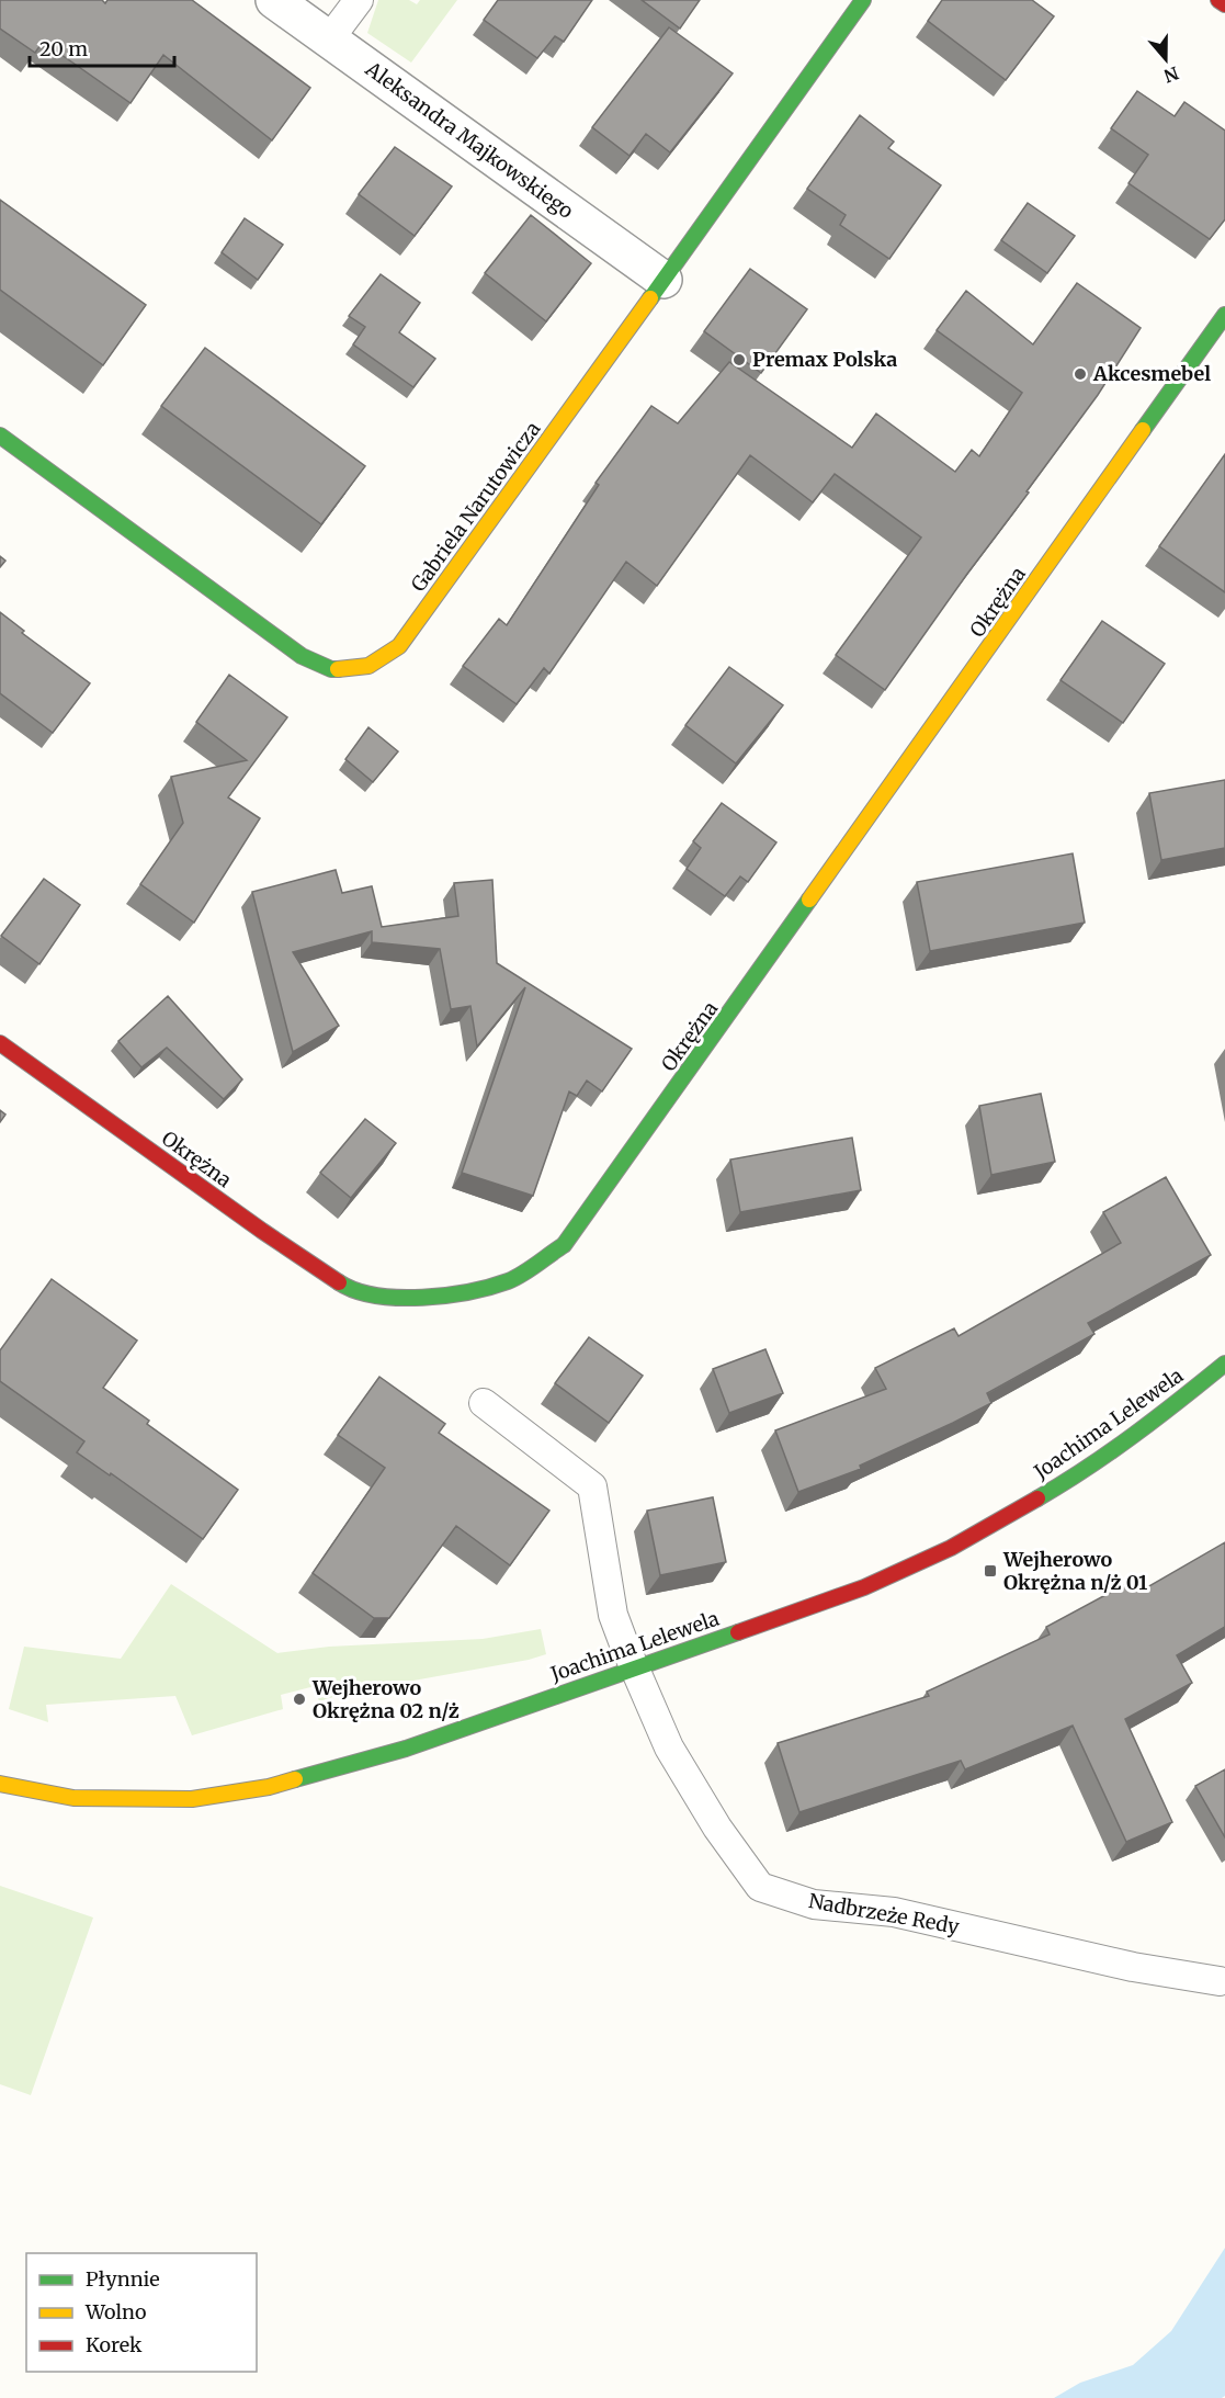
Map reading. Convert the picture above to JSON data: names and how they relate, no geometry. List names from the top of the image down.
{
  "streets": {
    "street": [
      "Aleksandra Majkowskiego",
      "Gabriela Narutowicza",
      "Okrężna",
      "Joachima Lelewela"
    ],
    "lane": ["Nadbrzeże Redy"]
  },
  "crossings": [
    ["Aleksandra Majkowskiego", "Gabriela Narutowicza"],
    ["Joachima Lelewela", "Nadbrzeże Redy"]
  ],
  "places": {
    "other": ["Premax Polska", "Akcesmebel", "Wejherowo Okrężna 02 n/ż"],
    "transit": ["Wejherowo Okrężna n/ż 01"]
  },
  "legend": ["Płynnie", "Wolno", "Korek"],
  "scale_bar": "20 m",
  "north": "bottom"
}
